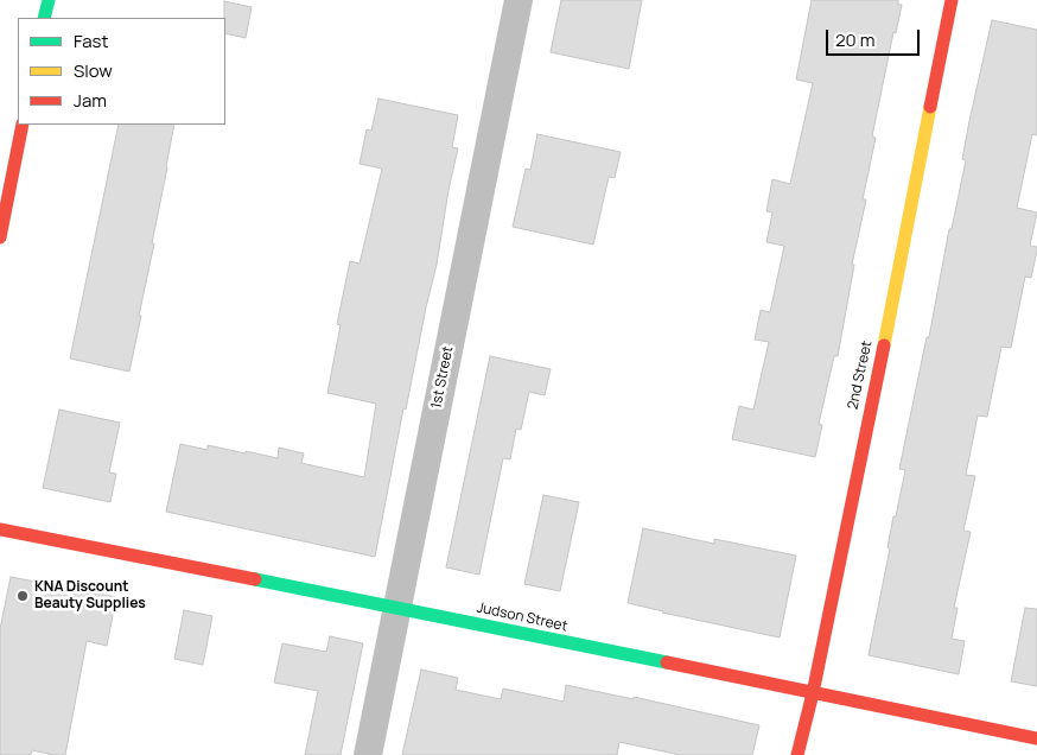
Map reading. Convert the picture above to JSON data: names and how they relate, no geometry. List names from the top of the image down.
{
  "streets": {
    "street": ["2nd Street", "1st Street", "Judson Street"]
  },
  "crossings": [
    ["2nd Street", "Judson Street"],
    ["1st Street", "Judson Street"]
  ],
  "places": ["KNA Discount Beauty Supplies"],
  "legend": ["Fast", "Slow", "Jam"],
  "scale_bar": "20 m"
}
